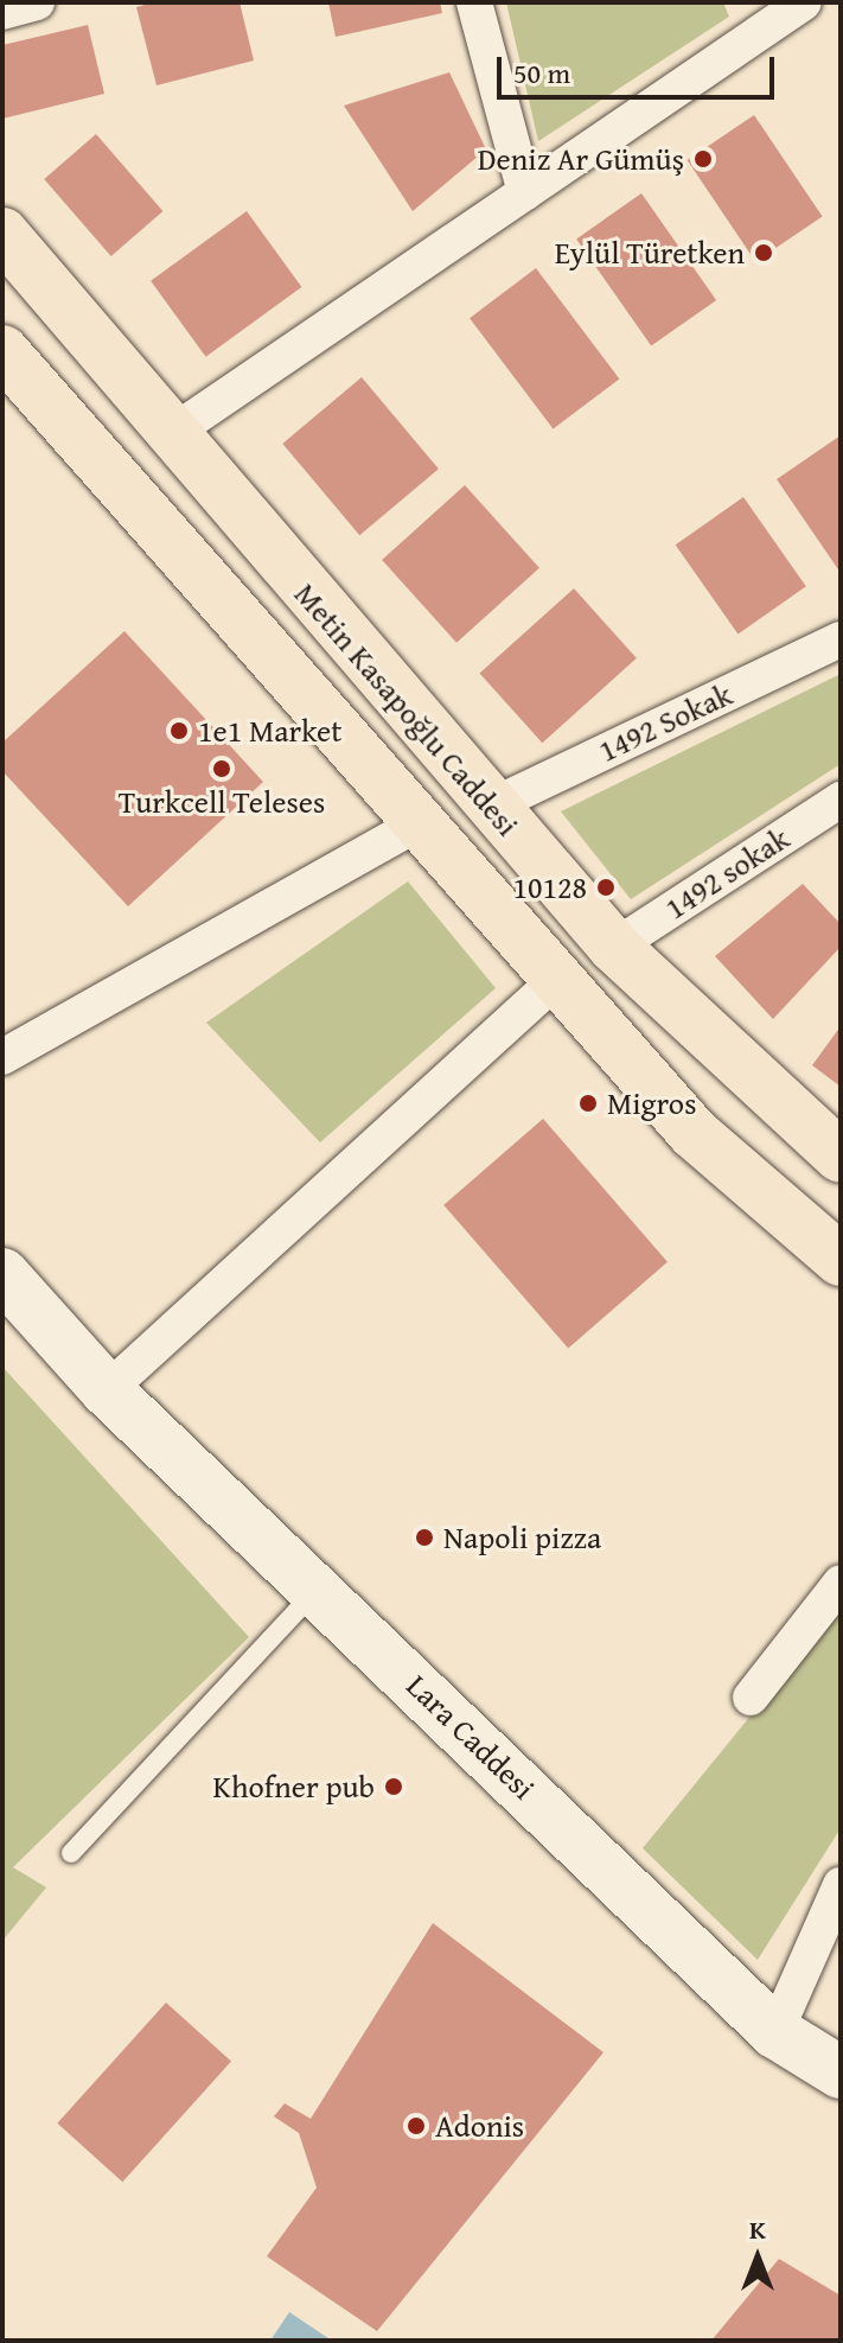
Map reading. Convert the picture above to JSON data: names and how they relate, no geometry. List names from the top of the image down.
{
  "streets": {
    "main road": ["Metin Kasapoğlu Caddesi"],
    "street": ["1492 Sokak", "1492 sokak", "Lara Caddesi"]
  },
  "crossings": [
    ["Metin Kasapoğlu Caddesi", "1492 Sokak"],
    ["Metin Kasapoğlu Caddesi", "1492 sokak"]
  ],
  "places": [
    "Deniz Ar Gümüş",
    "Eylül Türetken",
    "1e1 Market",
    "Turkcell Teleses",
    "10128",
    "Migros",
    "Napoli pizza",
    "Khofner pub",
    "Adonis"
  ],
  "scale_bar": "50 m",
  "north": "top"
}
